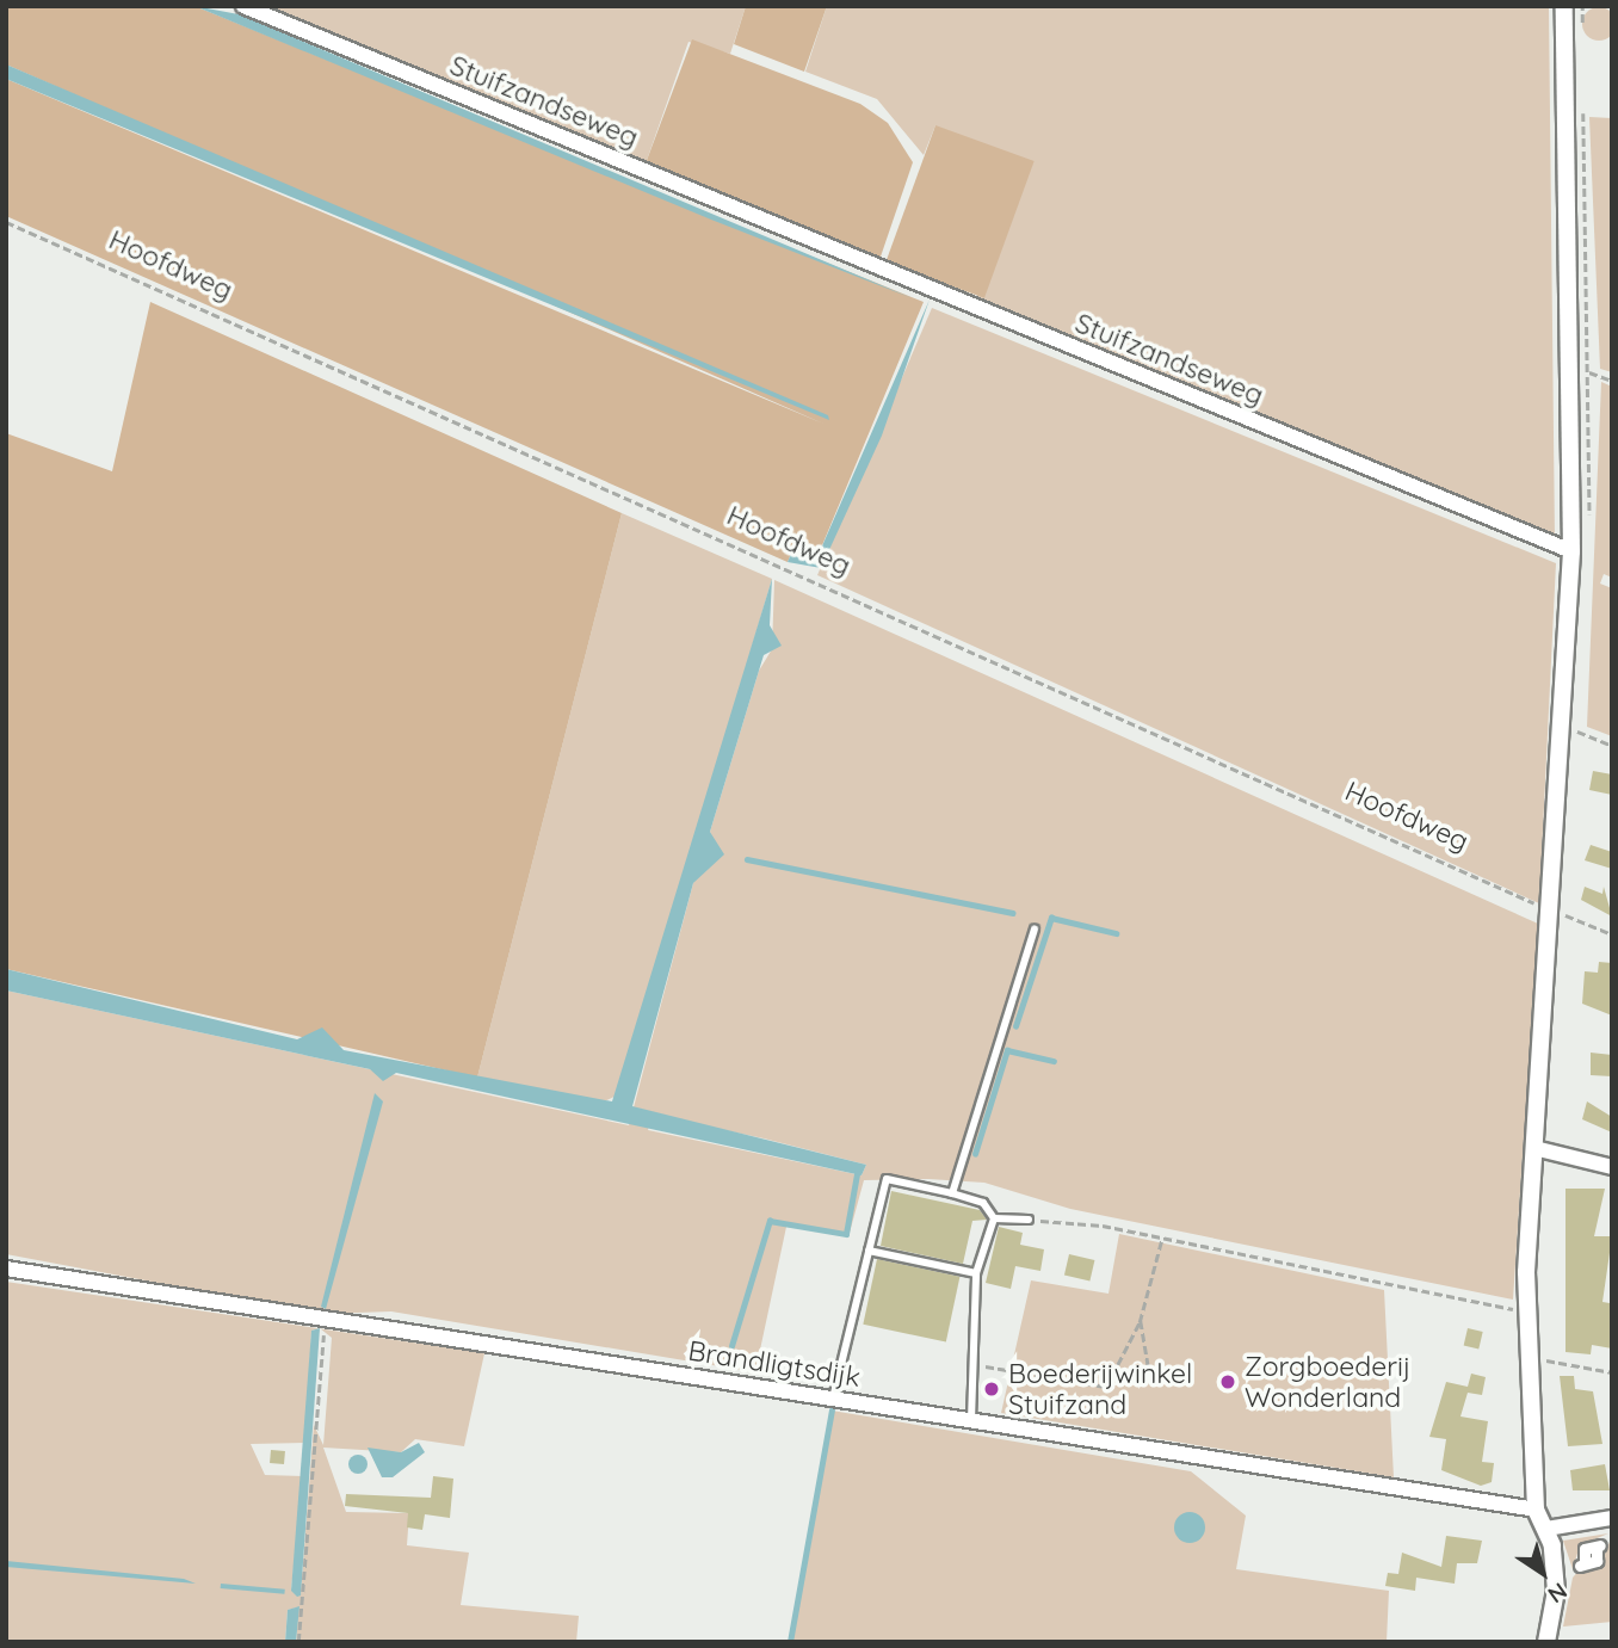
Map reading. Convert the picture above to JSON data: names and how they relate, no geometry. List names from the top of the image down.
{
  "streets": {
    "street": ["Stuifzandseweg", "Brandligtsdijk"],
    "path": ["Hoofdweg"]
  },
  "places": ["Zorgboederij Wonderland", "Boederijwinkel Stuifzand"],
  "north": "bottom right"
}
